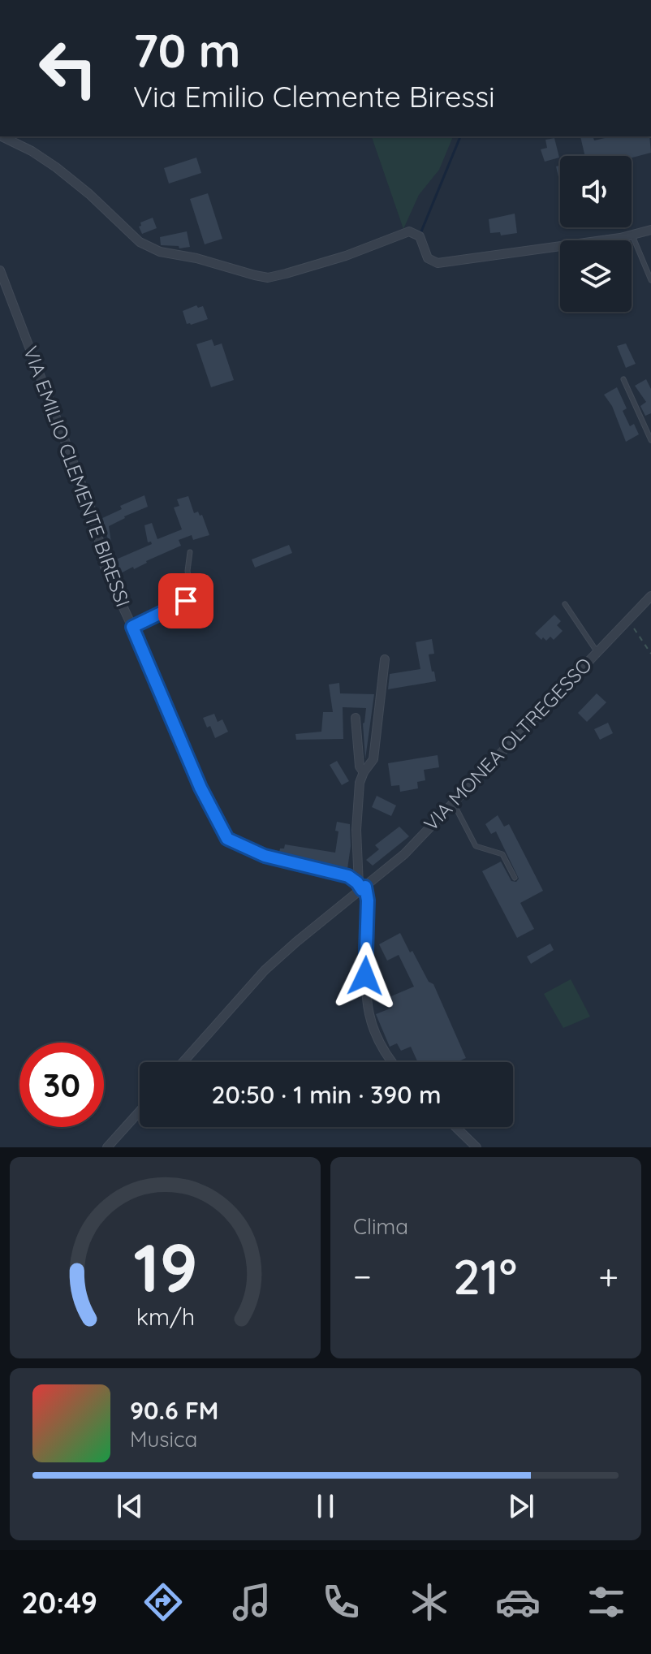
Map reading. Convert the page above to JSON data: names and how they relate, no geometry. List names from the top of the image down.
{
  "streets": {
    "street": ["VIA EMILIO CLEMENTE BIRESSI", "VIA MONEA OLTREGESSO"]
  },
  "crossings": [
    ["VIA EMILIO CLEMENTE BIRESSI", "VIA MONEA OLTREGESSO"]
  ],
  "page": {
    "turn": ["70 m", "Via Emilio Clemente Biressi"],
    "limit": "30",
    "trip": "20:50 · 1 min · 390 m",
    "tile": "Clima",
    "heat": ["−", "21°", "+"],
    "song": ["90.6 FM", "Musica"],
    "tabs": "20:49",
    "gauge": ["19", "km/h"]
  }
}
